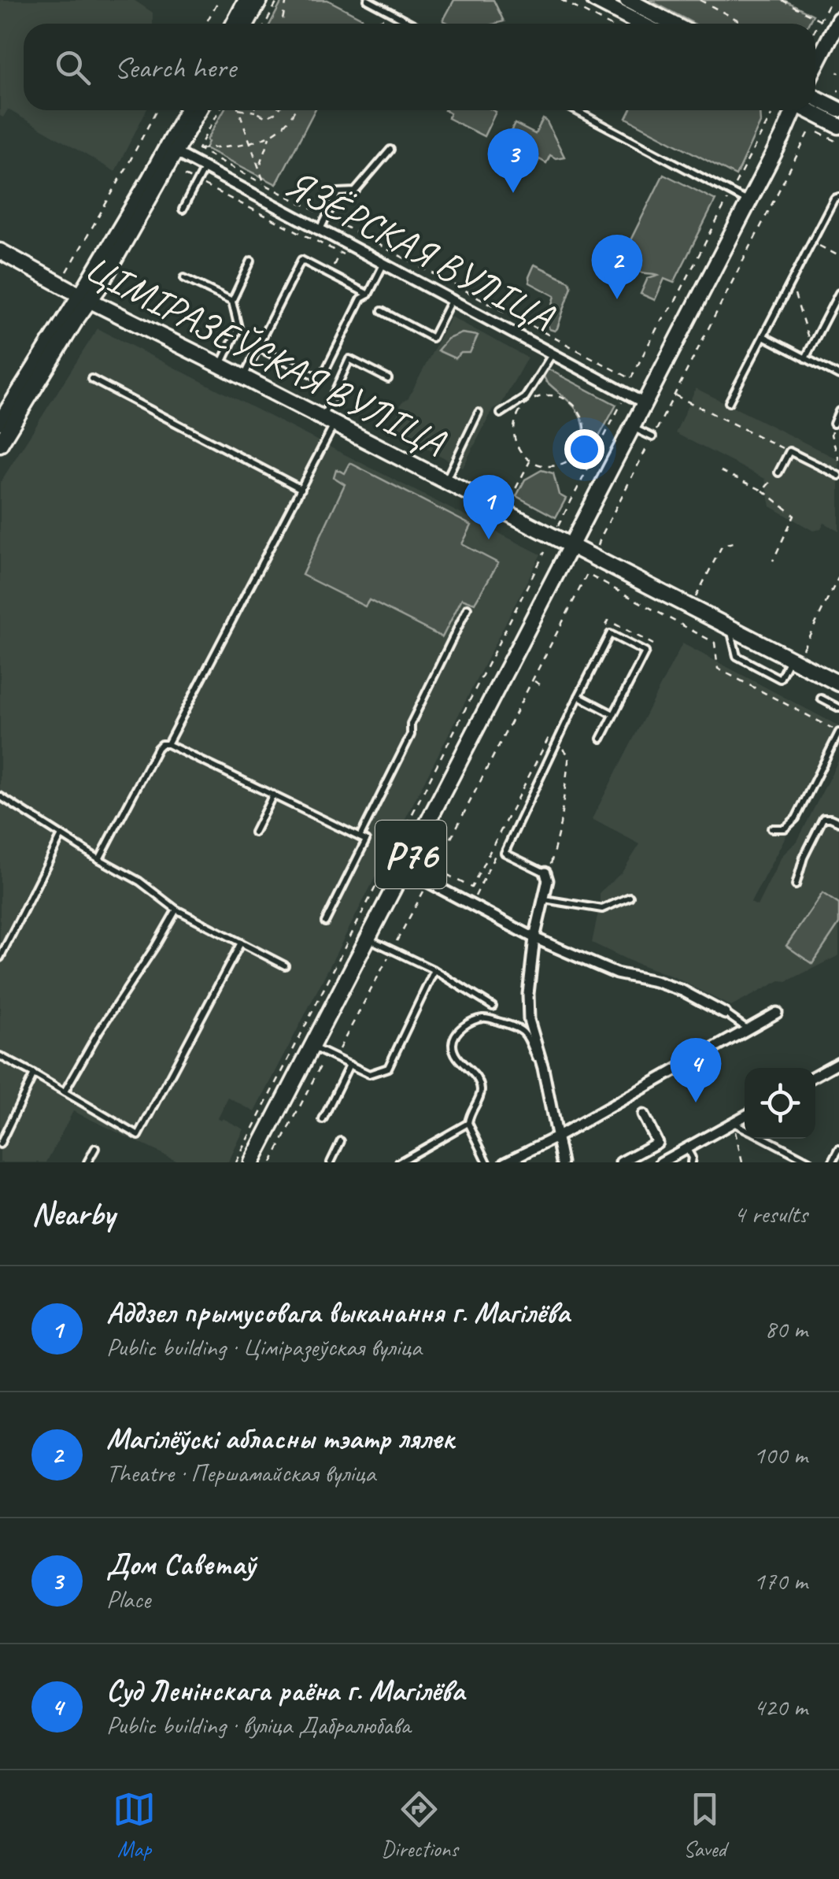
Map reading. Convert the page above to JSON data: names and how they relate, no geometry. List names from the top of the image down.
{
  "streets": {
    "main road": ["ЦІМІРАЗЕЎСКАЯ ВУЛІЦА", "Р76"],
    "street": ["ЯЗЁРСКАЯ ВУЛІЦА"]
  },
  "crossings": [
    ["ЯЗЁРСКАЯ ВУЛІЦА", "Р76"],
    ["ЦІМІРАЗЕЎСКАЯ ВУЛІЦА", "Р76"]
  ],
  "page": {
    "search": "Search here",
    "pins": [
      "3",
      "2",
      "1",
      "4"
    ],
    "heading": ["Nearby", "4 results"],
    "list": [
      {
        "mark": "1",
        "name": "Аддзел прымусовага выканання г. Магілёва",
        "note": "Public building · Ціміразеўская вуліца",
        "value": "80 m"
      },
      {
        "mark": "2",
        "name": "Магілёўскі абласны тэатр лялек",
        "note": "Theatre · Першамайская вуліца",
        "value": "100 m"
      },
      {
        "mark": "3",
        "name": "Дом Саветаў",
        "note": "Place",
        "value": "170 m"
      },
      {
        "mark": "4",
        "name": "Суд Ленінскага раёна г. Магілёва",
        "note": "Public building · вуліца Дабралюбава",
        "value": "420 m"
      }
    ],
    "nav": ["Map", "Directions", "Saved"]
  }
}
